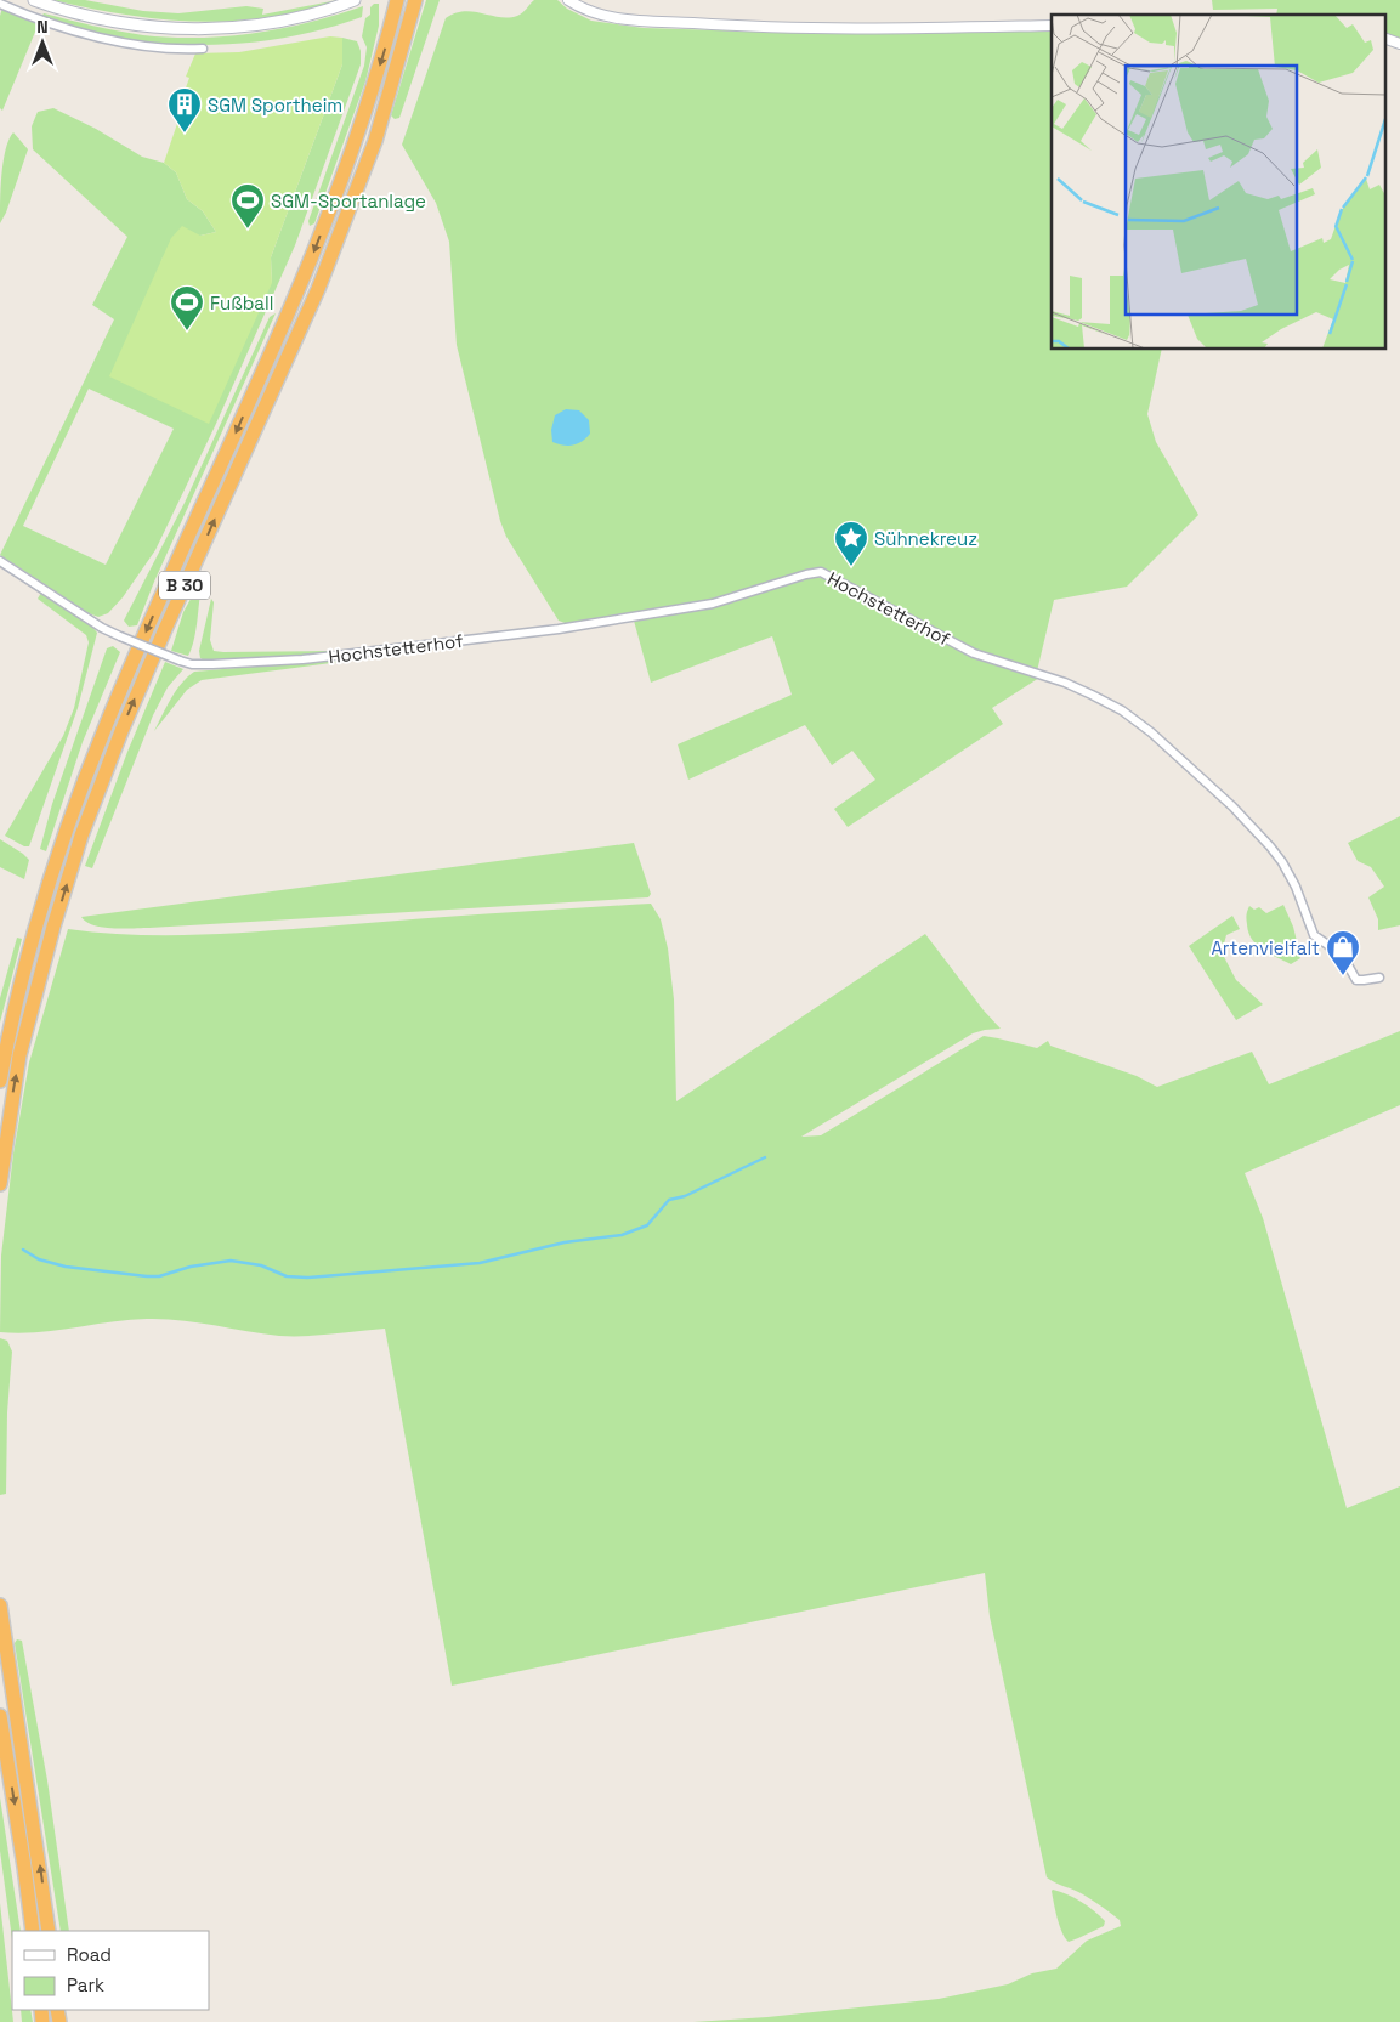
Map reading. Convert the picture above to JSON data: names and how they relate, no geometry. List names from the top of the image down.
{
  "streets": {
    "highway": ["B 30"],
    "street": ["Hochstetterhof"]
  },
  "places": {
    "building": ["SGM Sportheim"],
    "sports": ["SGM-Sportanlage", "Fußball"],
    "place": ["Sühnekreuz"],
    "shop": ["Artenvielfalt"]
  },
  "legend": ["Road", "Park"],
  "north": "top"
}
